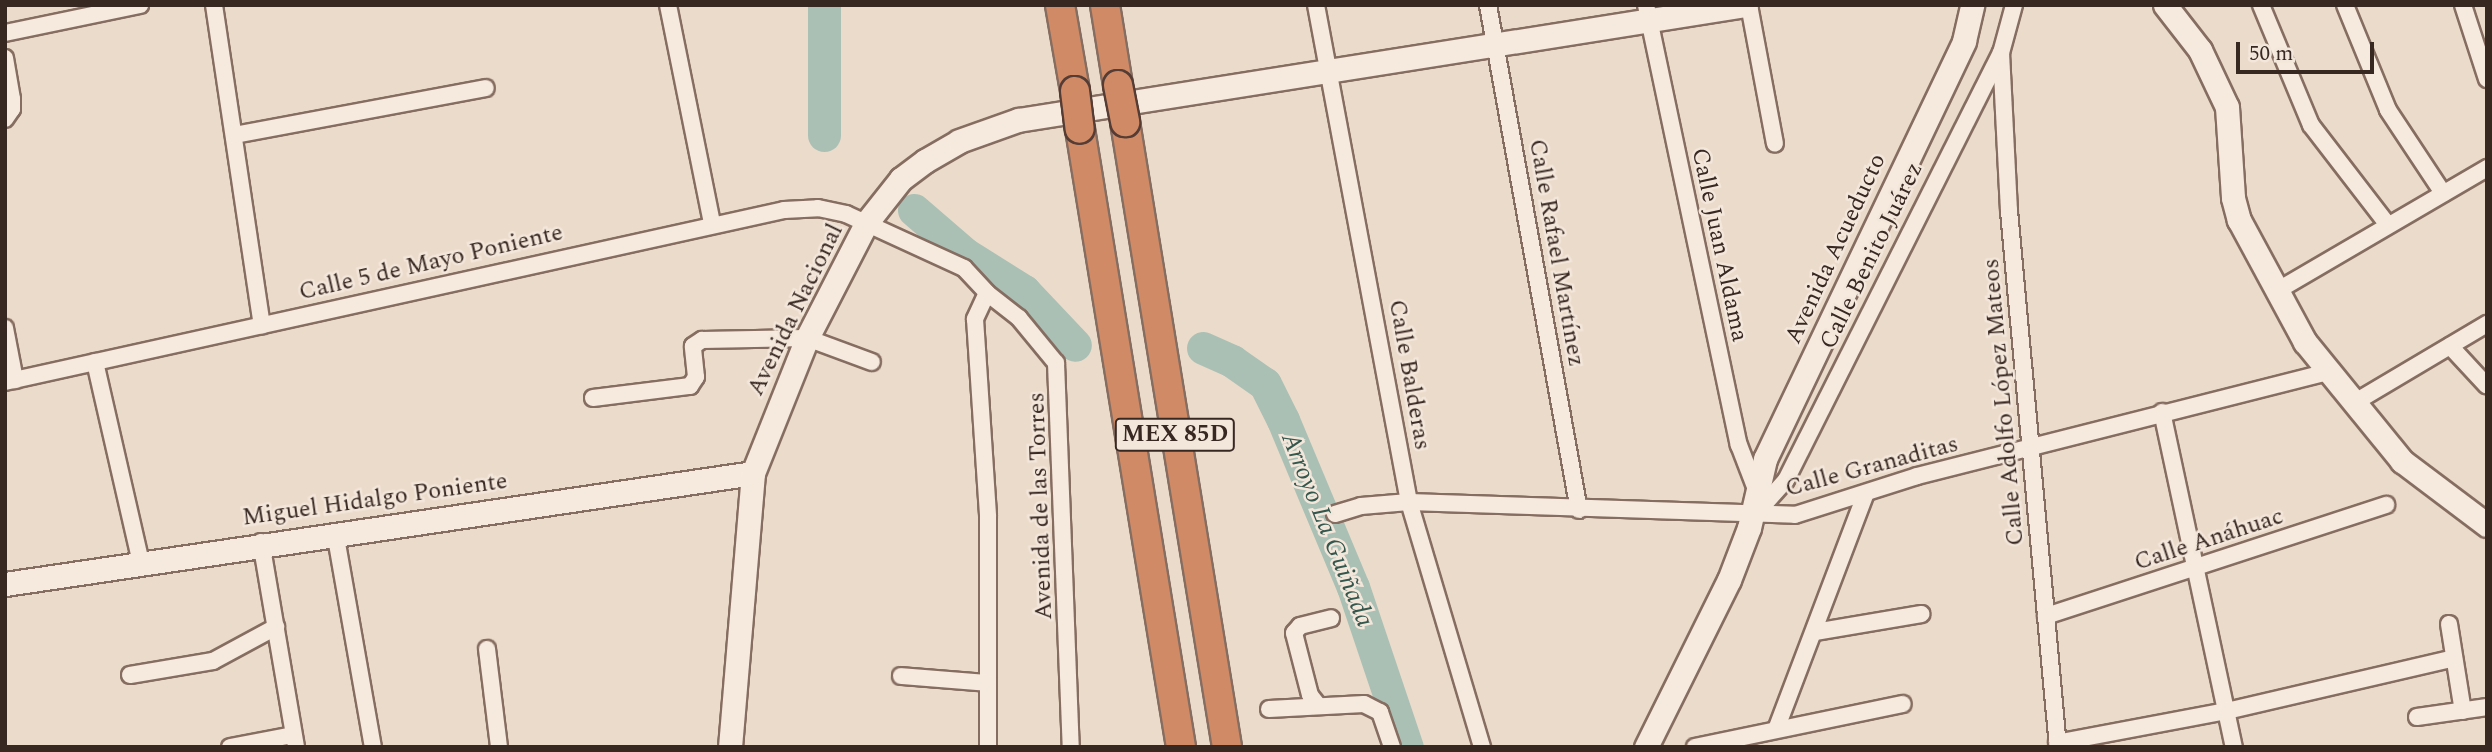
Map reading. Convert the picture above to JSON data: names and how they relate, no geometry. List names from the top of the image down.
{
  "streets": {
    "highway": ["MEX 85D"],
    "street": [
      "Calle Juan Aldama",
      "Avenida Acueducto",
      "Calle Rafael Martínez",
      "Calle Benito Juárez",
      "Calle 5 de Mayo Poniente",
      "Avenida Nacional",
      "Calle Balderas",
      "Calle Adolfo López Mateos",
      "Calle Granaditas",
      "Miguel Hidalgo Poniente",
      "Avenida de las Torres",
      "Calle Anáhuac"
    ]
  },
  "crossings": [
    ["Calle Juan Aldama", "Avenida Acueducto"],
    ["Calle Juan Aldama", "Avenida Nacional"],
    ["Avenida Acueducto", "Calle Benito Juárez"],
    ["Avenida Acueducto", "Calle Granaditas"],
    ["Calle Rafael Martínez", "Avenida Nacional"],
    ["Calle Rafael Martínez", "Calle Granaditas"],
    ["Calle Benito Juárez", "Calle Adolfo López Mateos"],
    ["Calle Benito Juárez", "Calle Granaditas"],
    ["Calle 5 de Mayo Poniente", "Avenida Nacional"],
    ["Calle 5 de Mayo Poniente", "Avenida de las Torres"],
    ["Avenida Nacional", "Calle Balderas"],
    ["Avenida Nacional", "Miguel Hidalgo Poniente"],
    ["Avenida Nacional", "Avenida de las Torres"],
    ["Calle Balderas", "Calle Granaditas"],
    ["Calle Adolfo López Mateos", "Calle Granaditas"],
    ["Calle Adolfo López Mateos", "Calle Anáhuac"]
  ],
  "water": ["Arroyo La Guiñada"],
  "scale_bar": "50 m"
}
